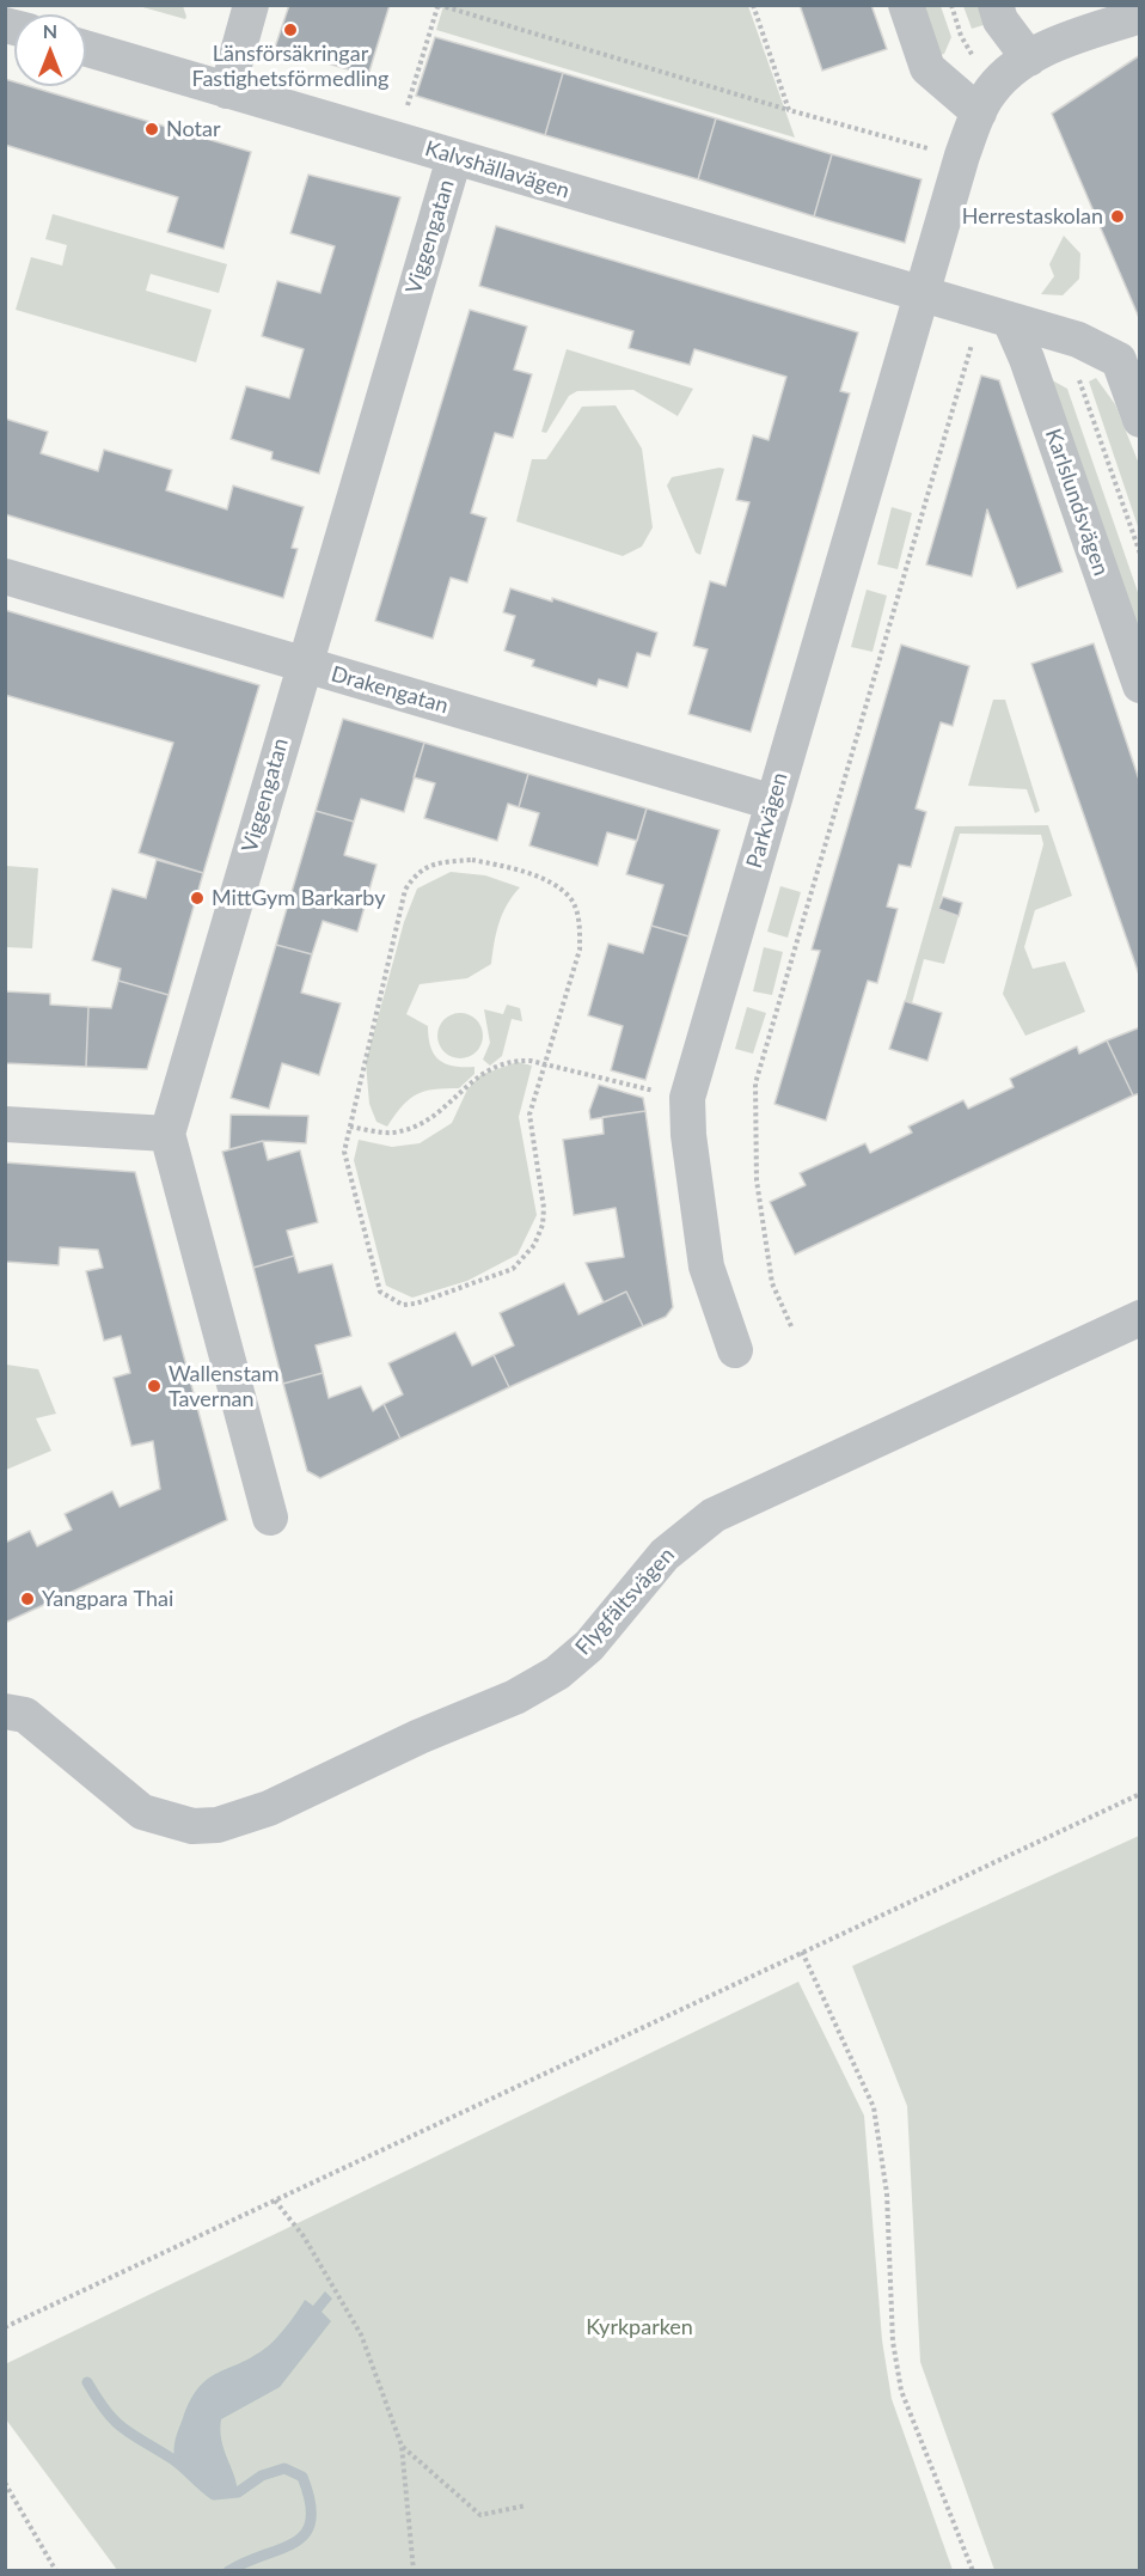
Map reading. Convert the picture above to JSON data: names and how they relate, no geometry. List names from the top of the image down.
{
  "streets": {
    "street": [
      "Kalvshällavägen",
      "Viggengatan",
      "Karlslundsvägen",
      "Drakengatan",
      "Parkvägen",
      "Flygfältsvägen"
    ]
  },
  "crossings": [
    ["Kalvshällavägen", "Viggengatan"],
    ["Kalvshällavägen", "Parkvägen"],
    ["Viggengatan", "Drakengatan"],
    ["Drakengatan", "Parkvägen"]
  ],
  "parks": ["Kyrkparken"],
  "places": [
    "Länsförsäkringar Fastighetsförmedling",
    "Notar",
    "Herrestaskolan",
    "MittGym Barkarby",
    "Wallenstam Tavernan",
    "Yangpara Thai"
  ],
  "north": "top"
}
